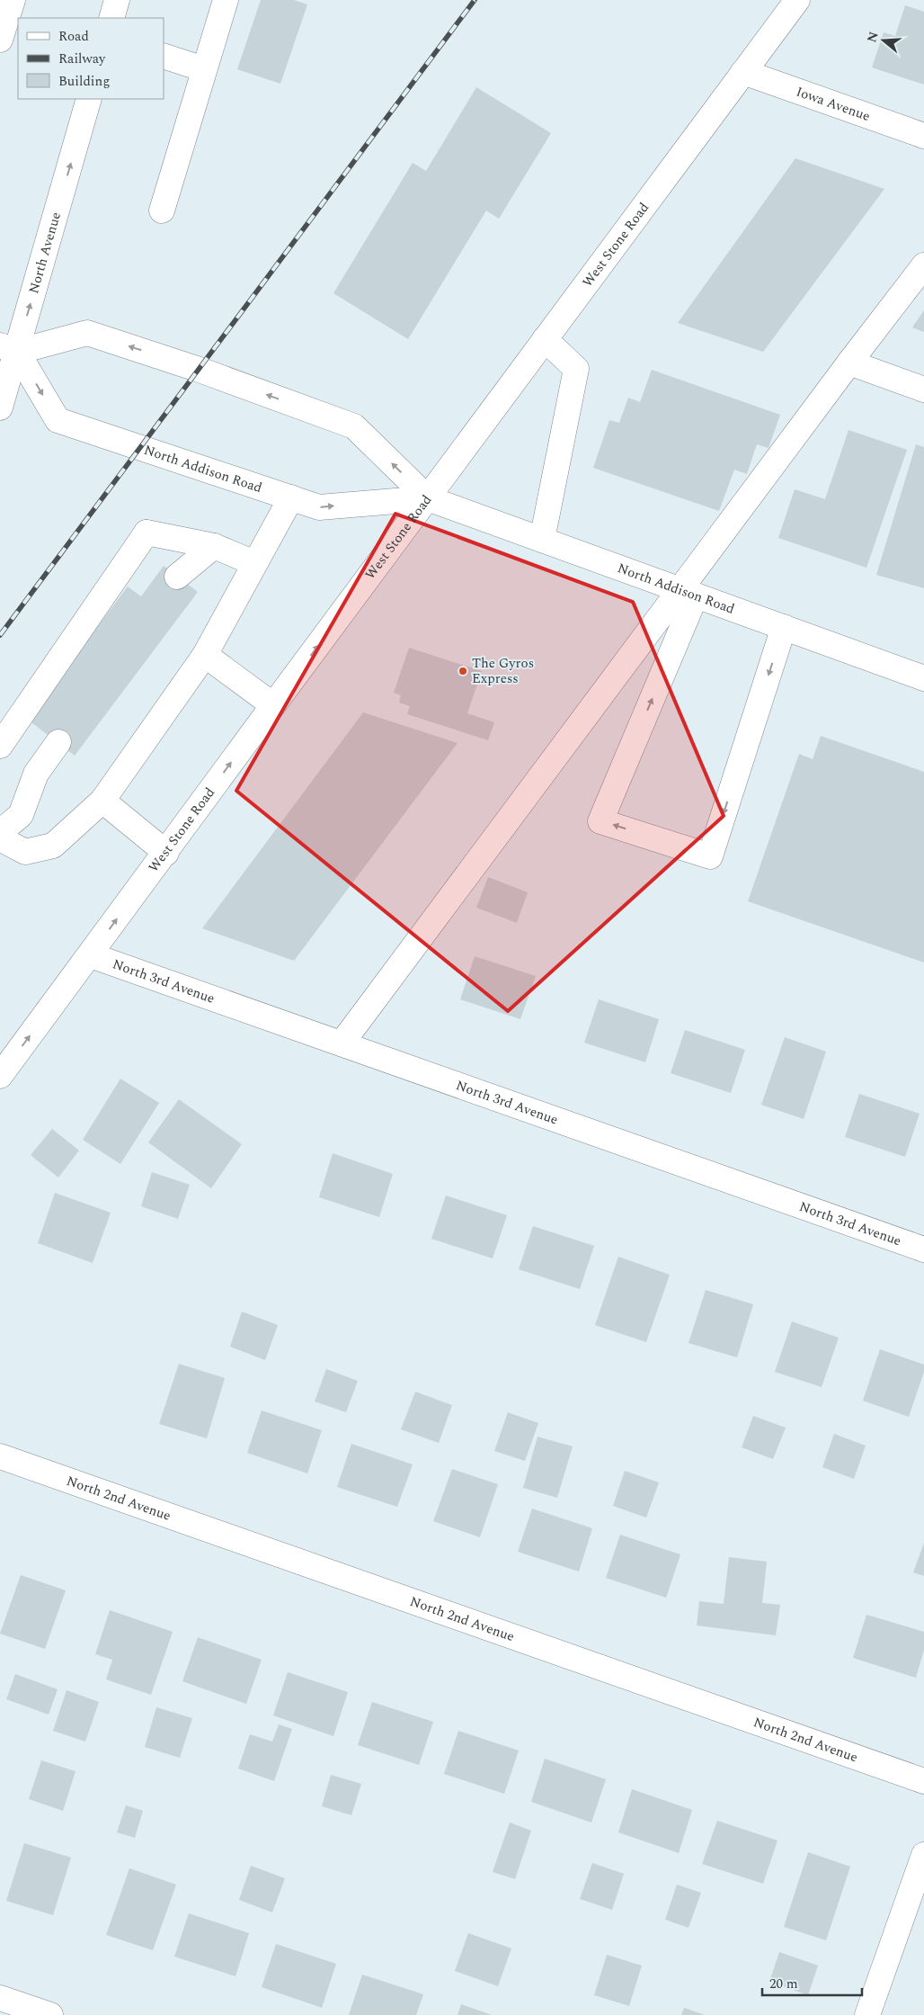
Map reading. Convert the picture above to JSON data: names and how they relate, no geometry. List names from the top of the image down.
{
  "streets": {
    "street": [
      "Iowa Avenue",
      "West Stone Road",
      "North Avenue",
      "North Addison Road",
      "North 3rd Avenue",
      "North 2nd Avenue"
    ]
  },
  "crossings": [
    ["Iowa Avenue", "West Stone Road"],
    ["West Stone Road", "North Addison Road"],
    ["West Stone Road", "North 3rd Avenue"],
    ["North Avenue", "North Addison Road"]
  ],
  "places": ["The Gyros Express"],
  "legend": ["Road", "Railway", "Building"],
  "scale_bar": "20 m",
  "north": "left"
}
